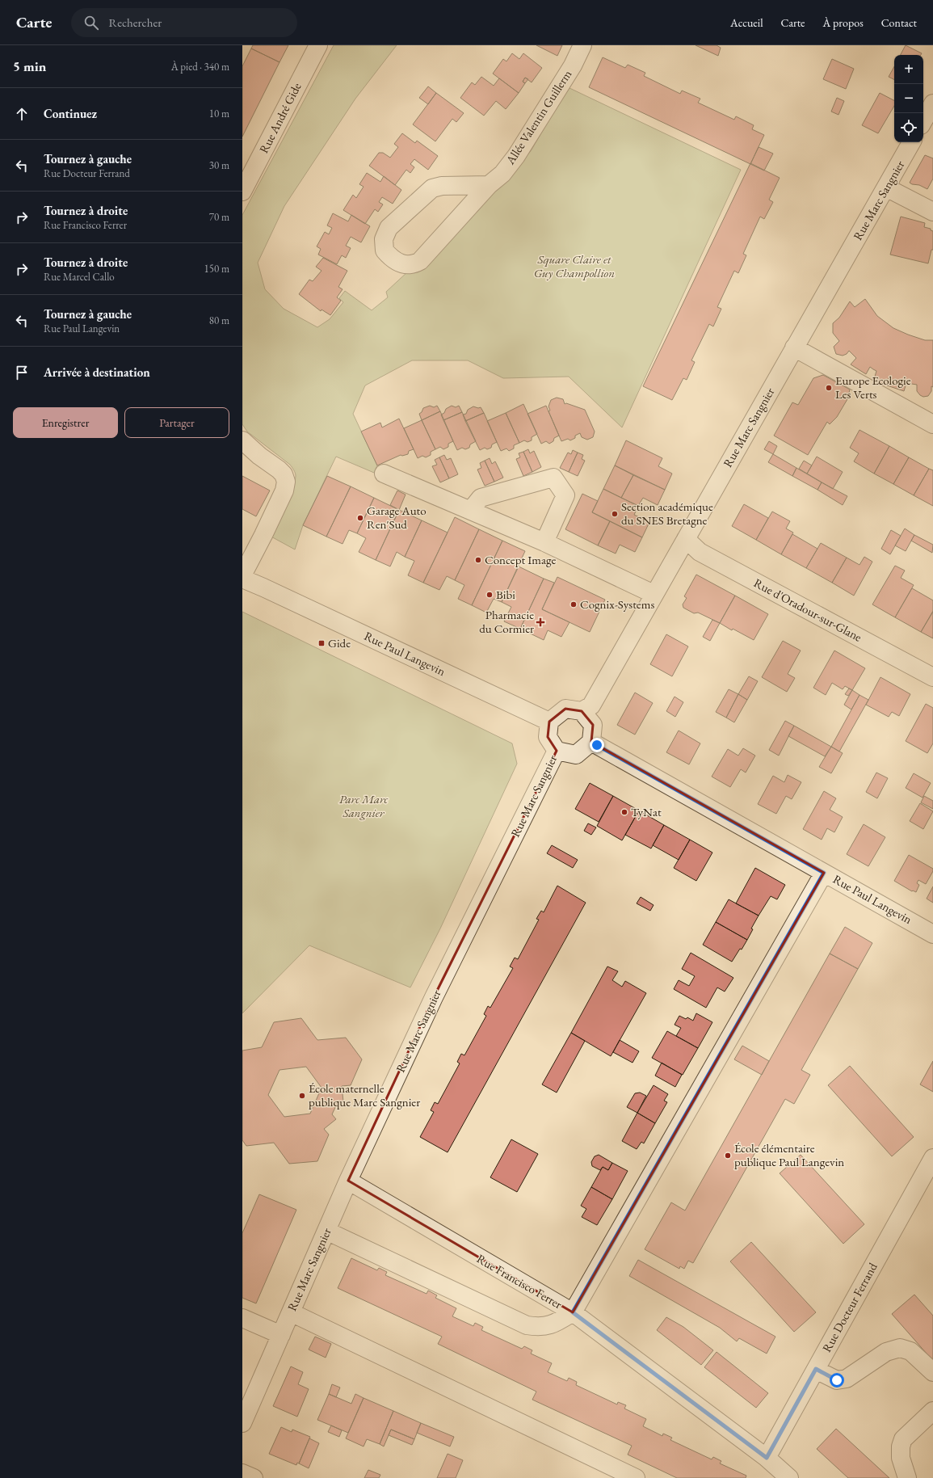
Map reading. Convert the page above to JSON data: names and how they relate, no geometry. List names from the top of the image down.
{
  "streets": {
    "street": [
      "Allée Valentin Guillerm",
      "Rue André Gide",
      "Rue Marc Sangnier",
      "Rue d'Oradour-sur-Glane",
      "Rue Paul Langevin",
      "Rue Francisco Ferrer",
      "Rue Docteur Ferrand"
    ]
  },
  "crossings": [
    ["Rue Marc Sangnier", "Rue d'Oradour-sur-Glane"],
    ["Rue Marc Sangnier", "Rue Paul Langevin"],
    ["Rue Marc Sangnier", "Rue Francisco Ferrer"],
    ["Rue Francisco Ferrer", "Rue Docteur Ferrand"]
  ],
  "parks": ["Square Claire et Guy Champollion", "Parc Marc Sangnier"],
  "places": {
    "other": [
      "Europe Ecologie Les Verts",
      "Section académique du SNES Bretagne",
      "Garage Auto Ren'Sud",
      "Concept Image",
      "Bibi",
      "Cognix-Systems",
      "TyNat",
      "École maternelle publique Marc Sangnier",
      "École élémentaire publique Paul Langevin"
    ],
    "health": ["Pharmacie du Cormier"],
    "transit": ["Gide"]
  },
  "page": {
    "header": "Carte",
    "search": "Rechercher",
    "nav": [
      "Accueil",
      "Carte",
      "À propos",
      "Contact"
    ],
    "heading": ["5 min", "À pied · 340 m"],
    "map_buttons": ["+", "−"],
    "list": [
      ["Continuez", "10 m"],
      ["Tournez à gauche", "Rue Docteur Ferrand", "30 m"],
      ["Tournez à droite", "Rue Francisco Ferrer", "70 m"],
      ["Tournez à droite", "Rue Marcel Callo", "150 m"],
      ["Tournez à gauche", "Rue Paul Langevin", "80 m"],
      "Arrivée à destination"
    ],
    "buttons": ["Enregistrer", "Partager"]
  }
}
